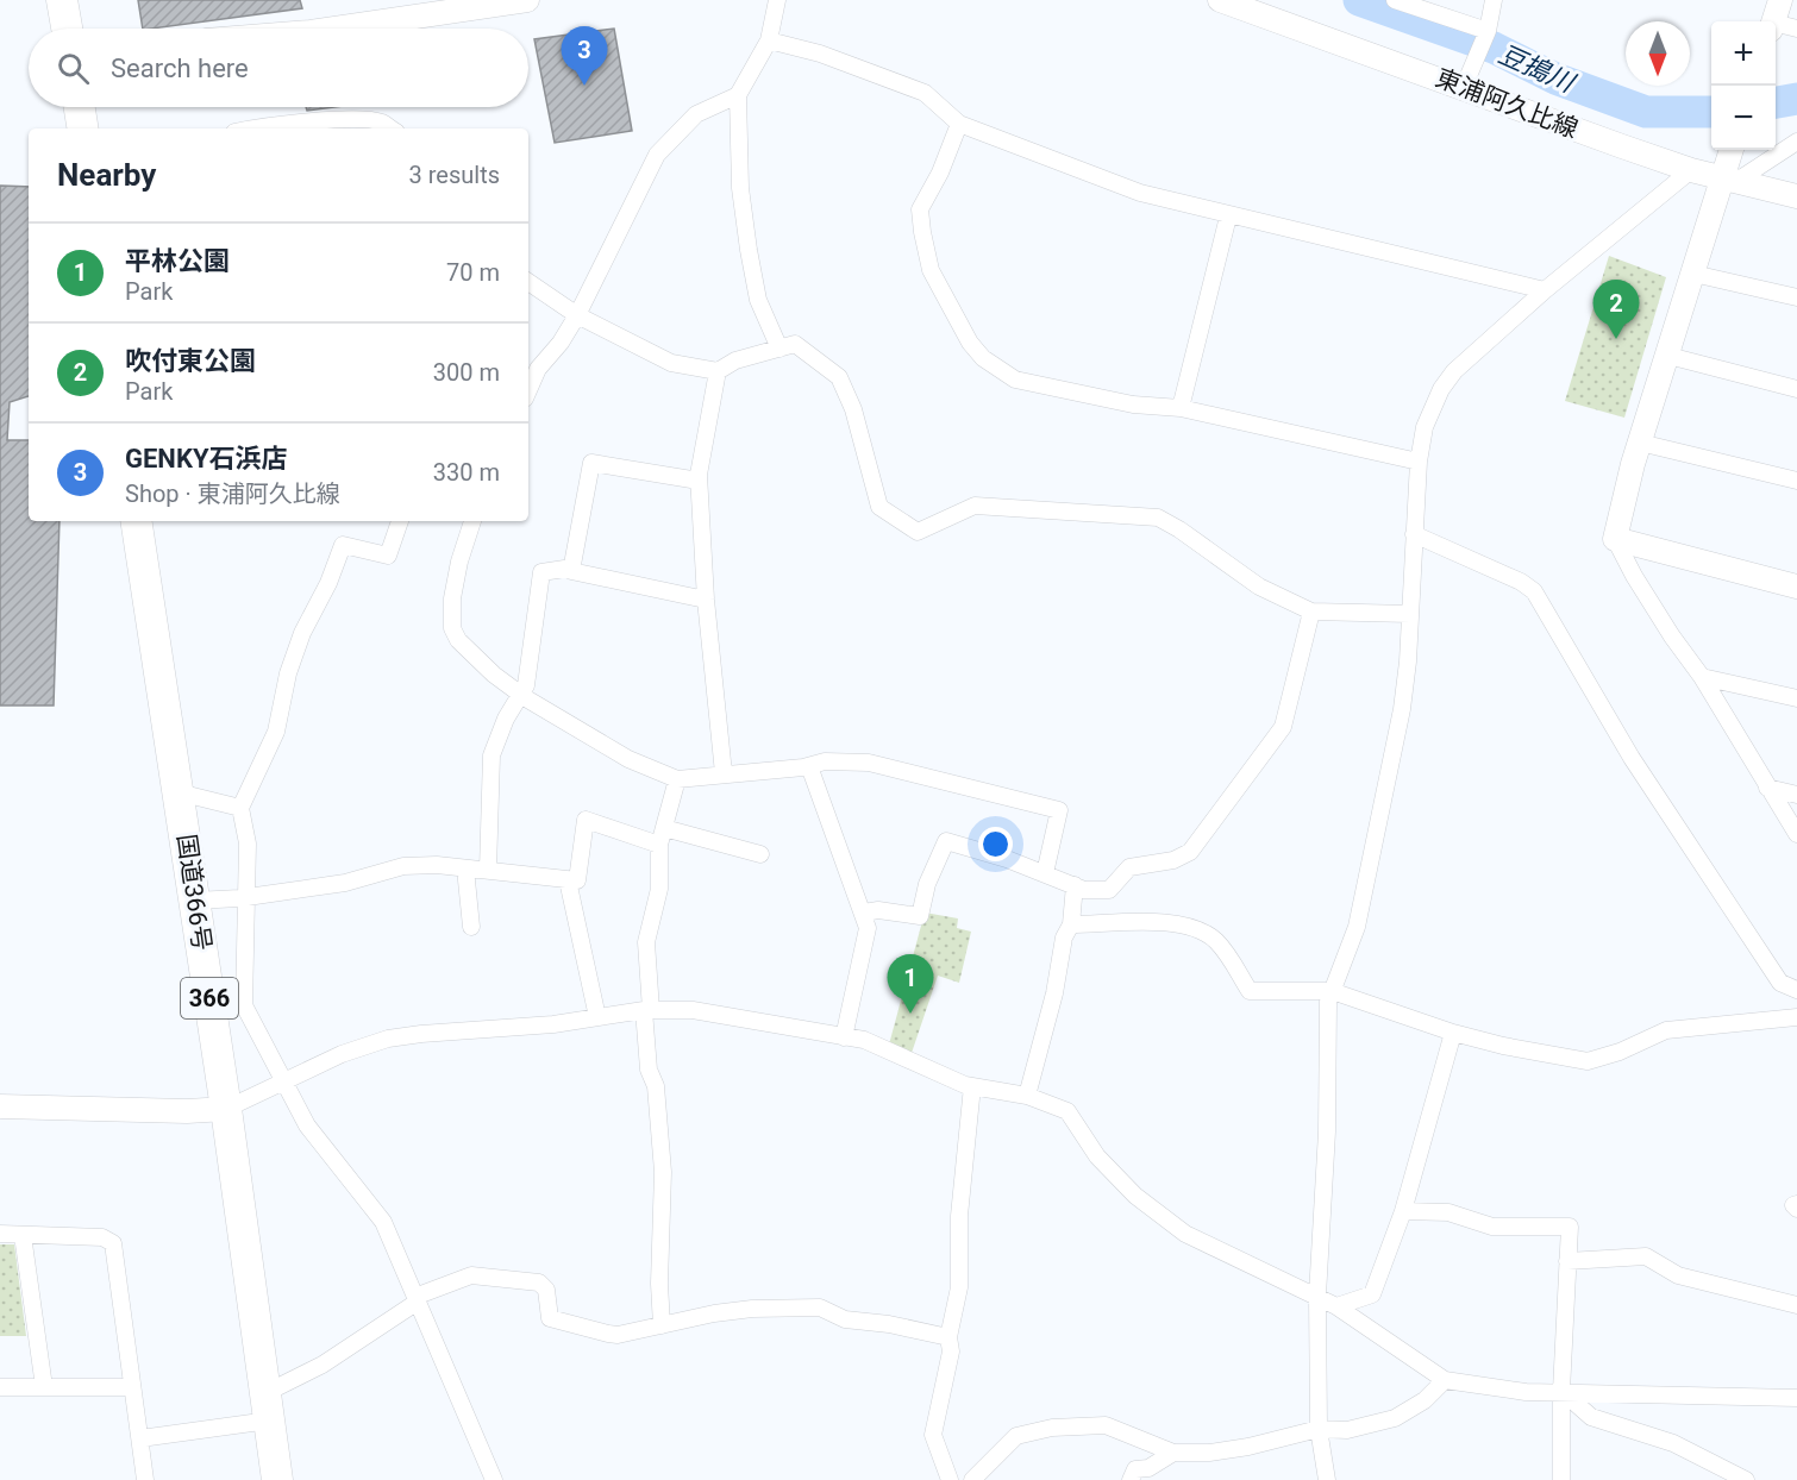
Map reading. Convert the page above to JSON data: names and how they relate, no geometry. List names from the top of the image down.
{
  "streets": {
    "highway": ["国道366号", "366"],
    "main road": ["東浦阿久比線"]
  },
  "water": ["豆搗川"],
  "north": "bottom",
  "page": {
    "map_buttons": ["+", "−"],
    "pins": ["3", "2", "1"],
    "search": "Search here",
    "heading": ["Nearby", "3 results"],
    "list": [
      {
        "mark": "1",
        "name": "平林公園",
        "note": "Park",
        "value": "70 m"
      },
      {
        "mark": "2",
        "name": "吹付東公園",
        "note": "Park",
        "value": "300 m"
      },
      {
        "mark": "3",
        "name": "GENKY石浜店",
        "note": "Shop · 東浦阿久比線",
        "value": "330 m"
      }
    ]
  }
}
